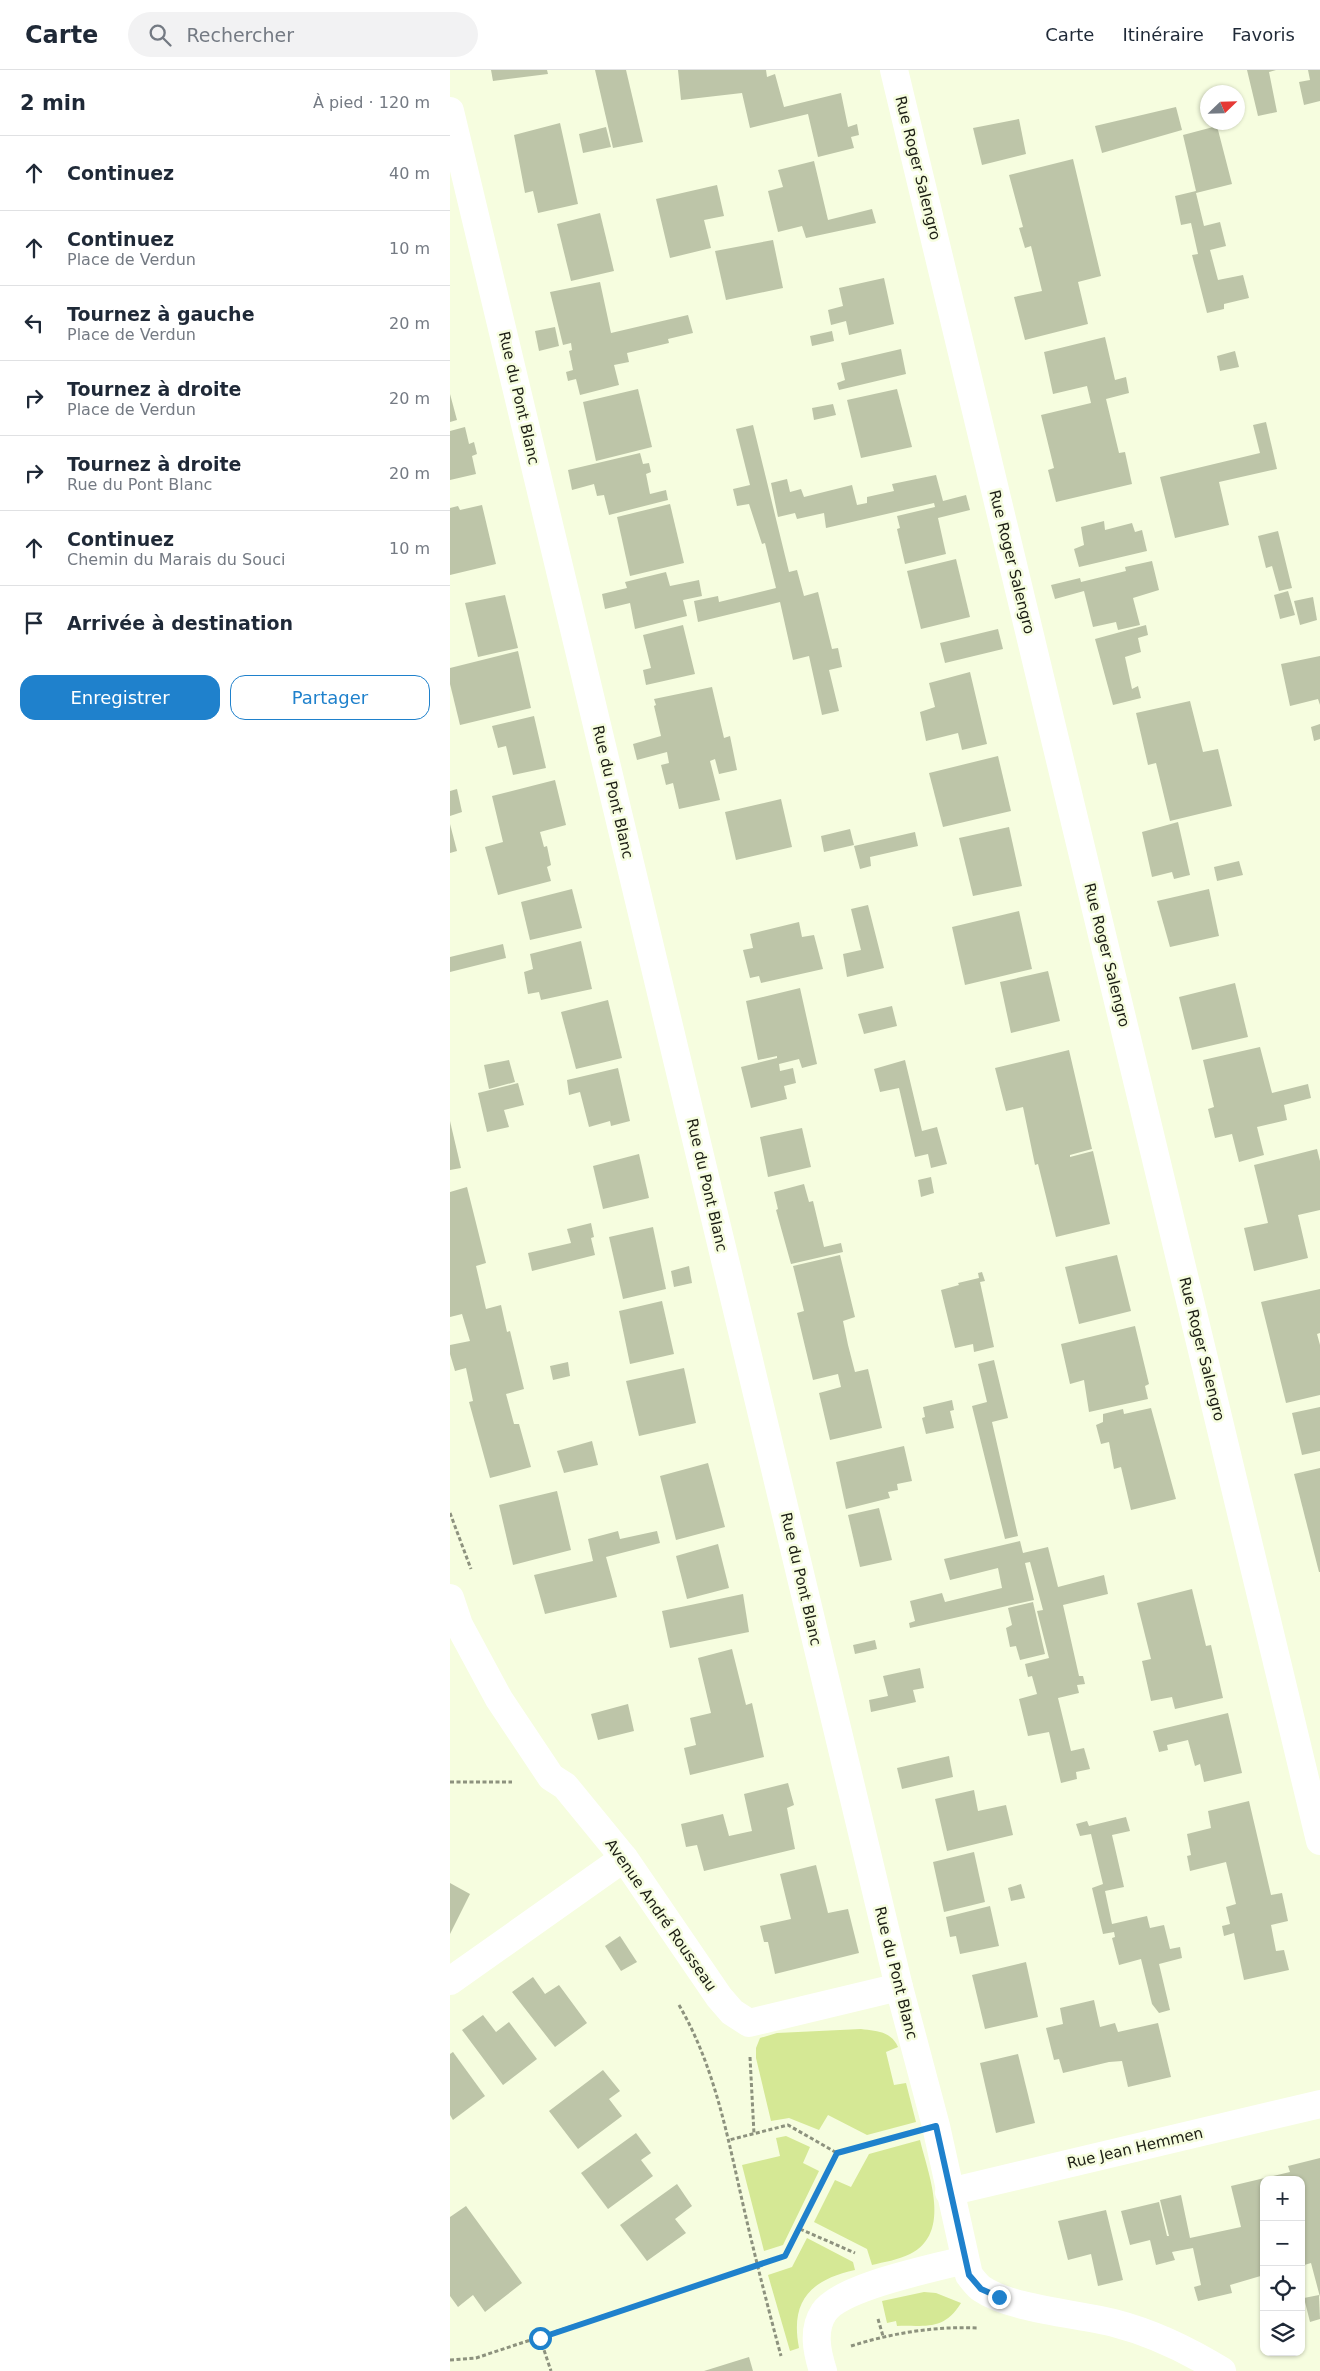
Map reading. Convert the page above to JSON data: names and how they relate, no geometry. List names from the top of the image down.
{
  "streets": {
    "street": [
      "Rue Roger Salengro",
      "Rue du Pont Blanc",
      "Avenue André Rousseau",
      "Rue Jean Hemmen"
    ]
  },
  "crossings": [
    ["Rue du Pont Blanc", "Rue Jean Hemmen"]
  ],
  "north": "top right",
  "page": {
    "header": "Carte",
    "search": "Rechercher",
    "nav": ["Carte", "Itinéraire", "Favoris"],
    "heading": ["2 min", "À pied · 120 m"],
    "list": [
      ["Continuez", "40 m"],
      ["Continuez", "Place de Verdun", "10 m"],
      ["Tournez à gauche", "Place de Verdun", "20 m"],
      ["Tournez à droite", "Place de Verdun", "20 m"],
      ["Tournez à droite", "Rue du Pont Blanc", "20 m"],
      ["Continuez", "Chemin du Marais du Souci", "10 m"],
      "Arrivée à destination"
    ],
    "buttons": ["Enregistrer", "Partager"],
    "map_buttons": ["+", "−"]
  }
}
